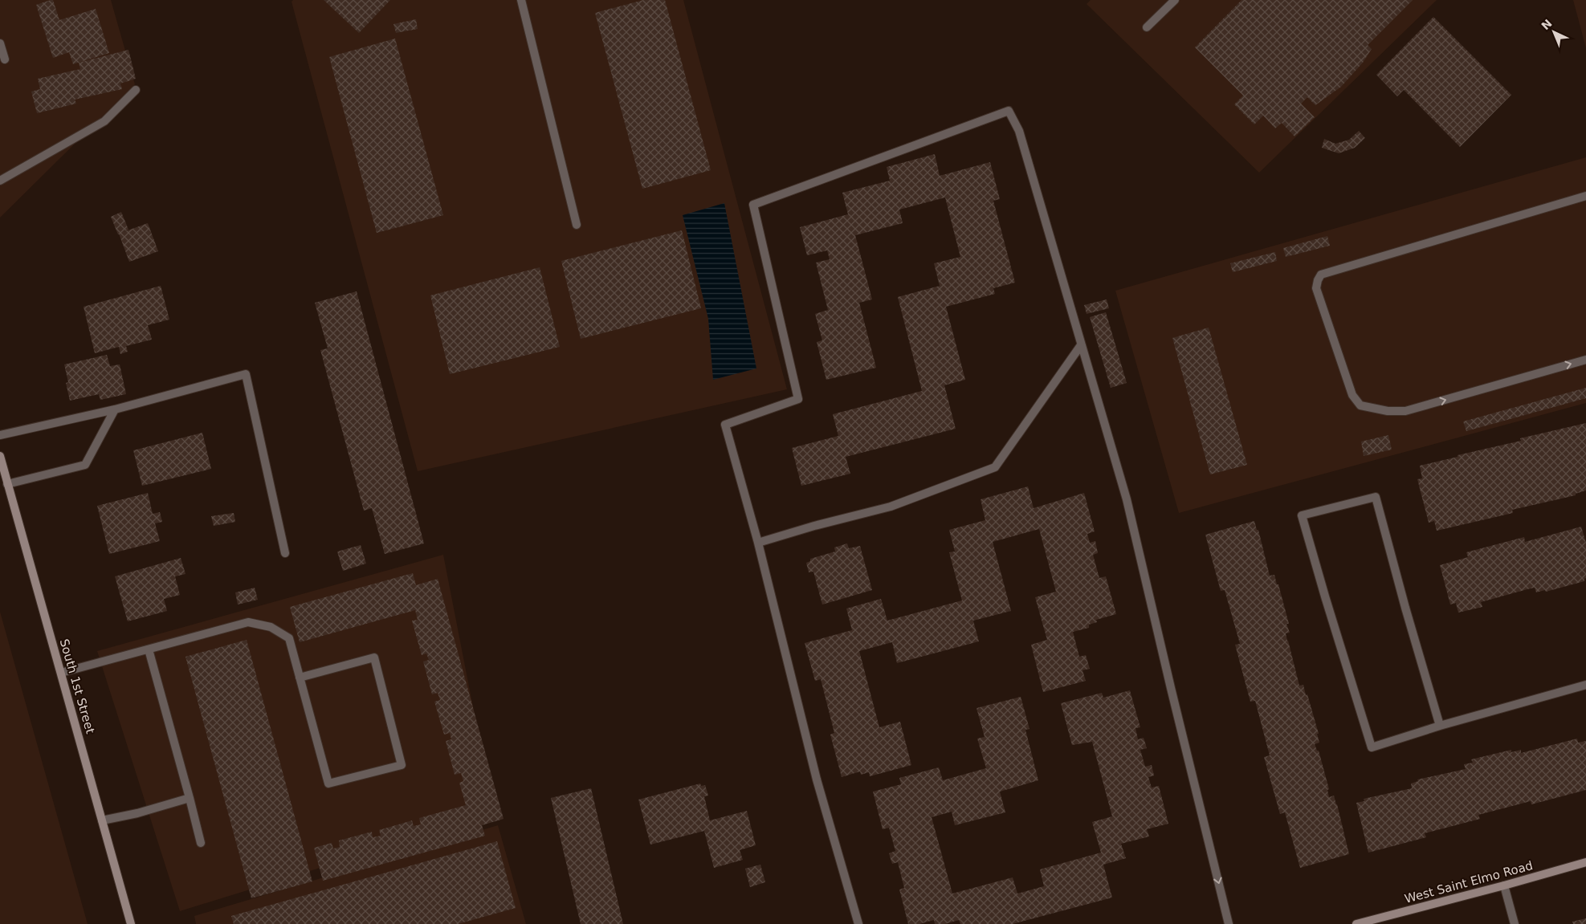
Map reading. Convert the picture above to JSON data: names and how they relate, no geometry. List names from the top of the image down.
{
  "streets": {
    "main road": ["South 1st Street", "West Saint Elmo Road"]
  },
  "north": "top left"
}
